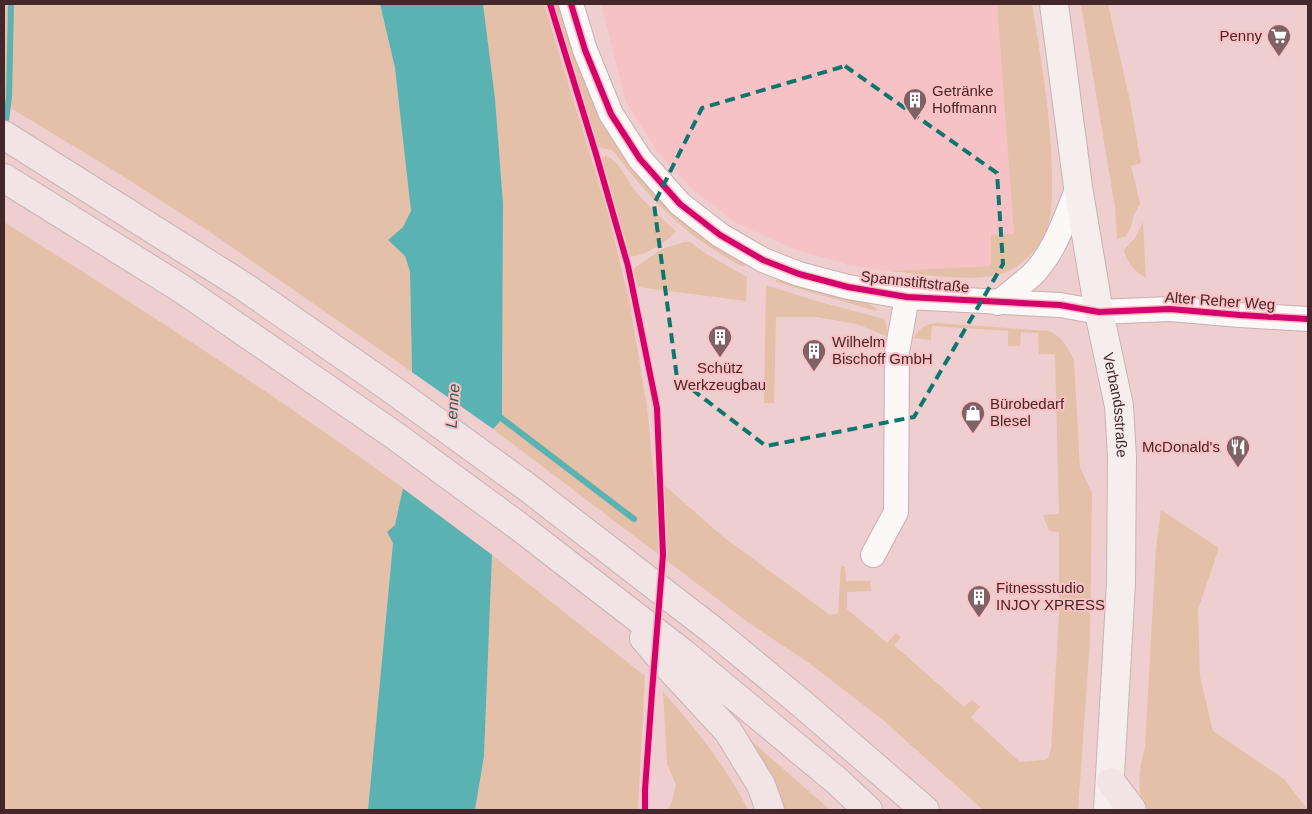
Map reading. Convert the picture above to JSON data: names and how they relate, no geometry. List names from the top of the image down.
{
  "streets": {
    "main road": ["Verbandsstraße"],
    "street": ["Spannstiftstraße", "Alter Reher Weg"]
  },
  "crossings": [
    ["Spannstiftstraße", "Alter Reher Weg"],
    ["Spannstiftstraße", "Verbandsstraße"],
    ["Alter Reher Weg", "Verbandsstraße"]
  ],
  "water": ["Lenne"],
  "places": {
    "supermarket": ["Penny"],
    "building": [
      "Getränke Hoffmann",
      "Schütz Werkzeugbau",
      "Wilhelm Bischoff GmbH",
      "Fitnessstudio INJOY XPRESS"
    ],
    "shop": ["Bürobedarf Blesel"],
    "restaurant": ["McDonald's"]
  }
}
